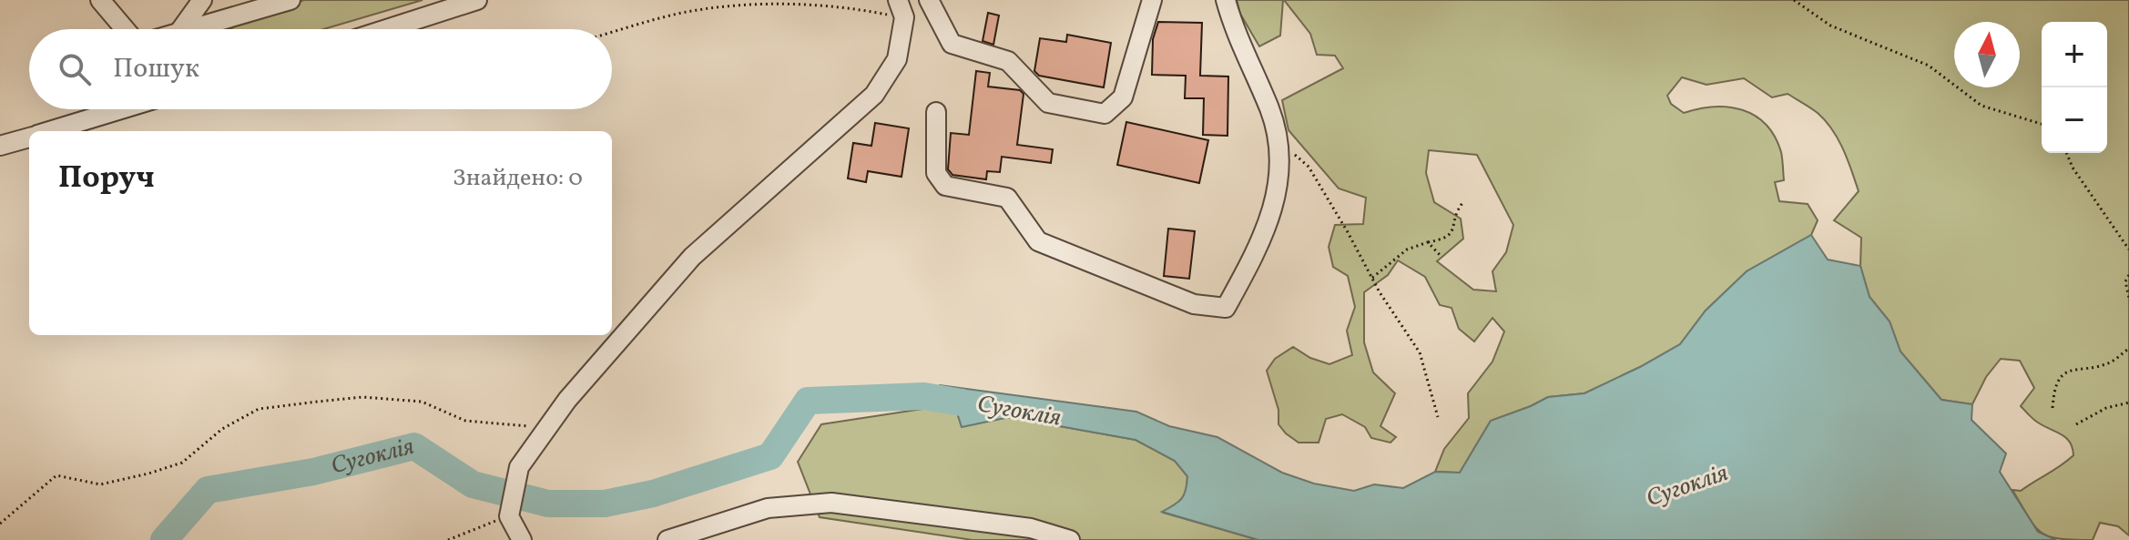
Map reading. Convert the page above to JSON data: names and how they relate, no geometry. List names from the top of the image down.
{
  "water": ["Сугоклія"],
  "north": "top",
  "page": {
    "map_buttons": ["+", "−"],
    "search": "Пошук",
    "heading": ["Поруч", "Знайдено: 0"]
  }
}
